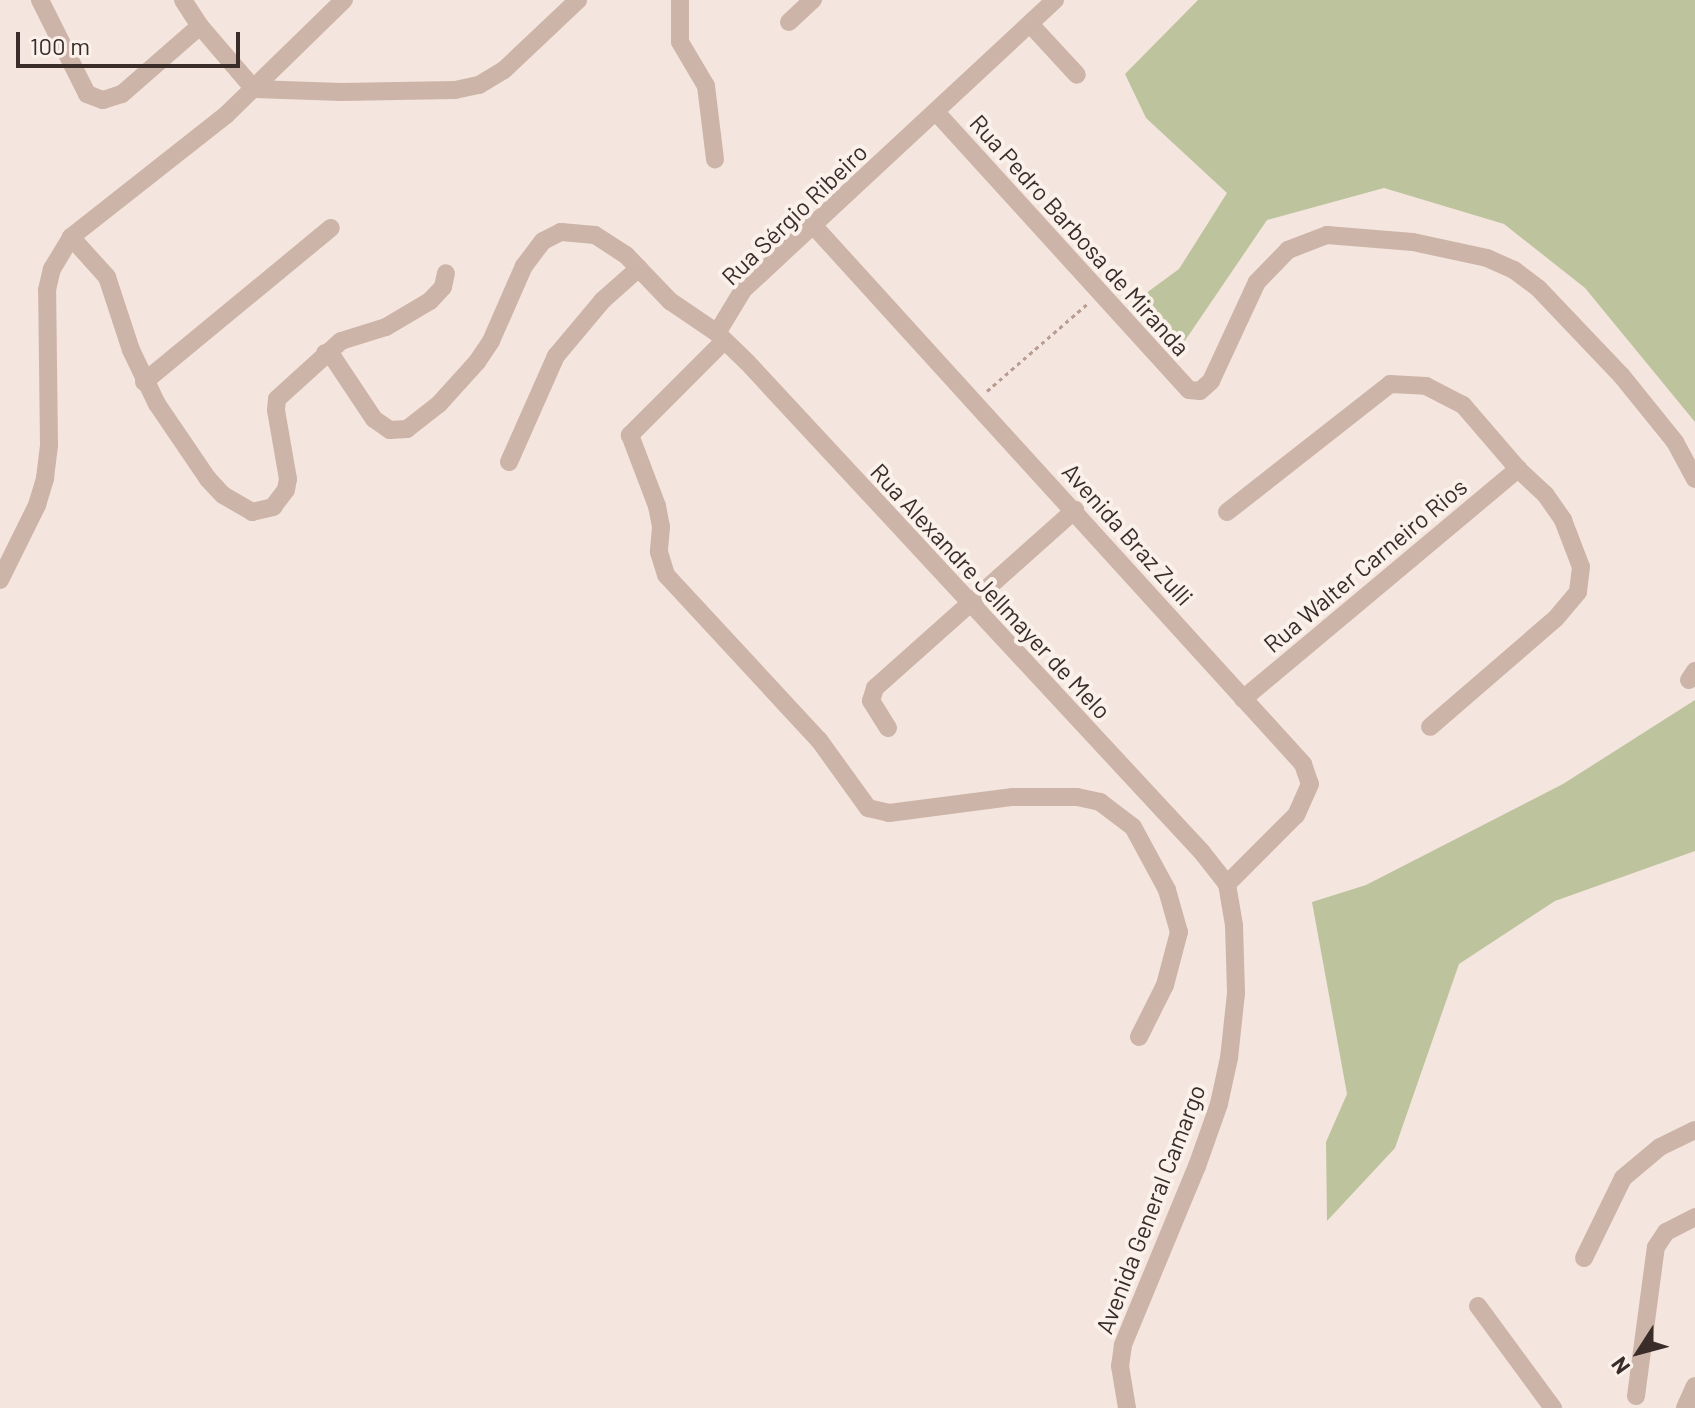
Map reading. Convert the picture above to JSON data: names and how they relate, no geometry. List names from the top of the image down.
{
  "streets": {
    "street": [
      "Rua Sérgio Ribeiro",
      "Rua Pedro Barbosa de Miranda",
      "Avenida Braz Zulli",
      "Rua Walter Carneiro Rios",
      "Rua Alexandre Jellmayer de Melo",
      "Avenida General Camargo"
    ]
  },
  "crossings": [
    ["Rua Sérgio Ribeiro", "Rua Pedro Barbosa de Miranda"],
    ["Rua Sérgio Ribeiro", "Avenida Braz Zulli"],
    ["Rua Sérgio Ribeiro", "Rua Alexandre Jellmayer de Melo"],
    ["Avenida Braz Zulli", "Rua Walter Carneiro Rios"],
    ["Avenida Braz Zulli", "Rua Alexandre Jellmayer de Melo"],
    ["Avenida Braz Zulli", "Avenida General Camargo"],
    ["Rua Alexandre Jellmayer de Melo", "Avenida General Camargo"]
  ],
  "scale_bar": "100 m",
  "north": "bottom left"
}
